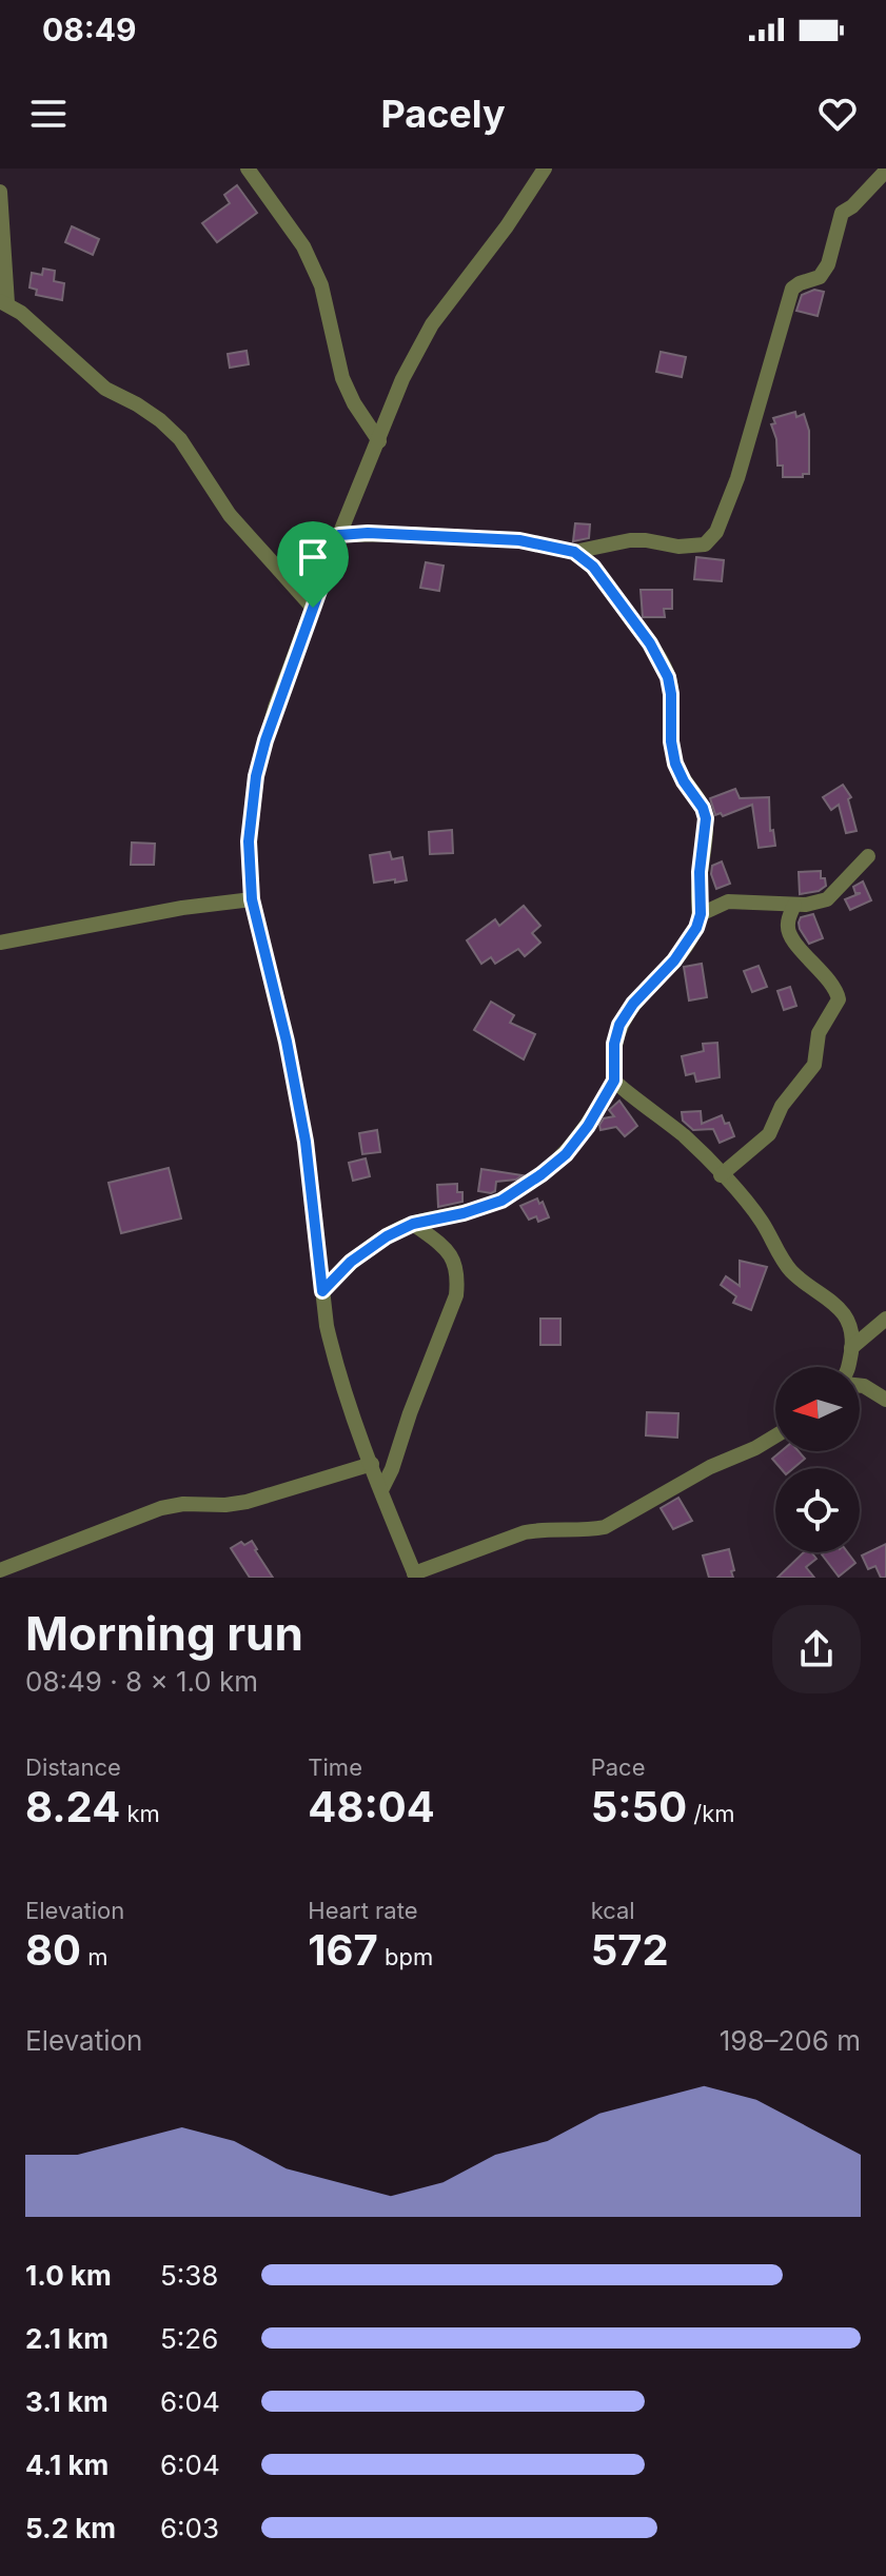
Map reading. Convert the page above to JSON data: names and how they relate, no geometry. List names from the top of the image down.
{
  "north": "left",
  "page": {
    "status": "08:49",
    "header": "Pacely",
    "heading": ["Morning run", "08:49 · 8 × 1.0 km"],
    "stats": [
      ["Distance", "8.24 km"],
      ["Time", "48:04"],
      ["Pace", "5:50 /km"],
      ["Elevation", "80 m"],
      ["Heart rate", "167 bpm"],
      ["kcal", "572"]
    ],
    "chart": ["Elevation", "198–206 m"],
    "list": [
      {
        "name": "1.0 km",
        "note": "5:38"
      },
      {
        "name": "2.1 km",
        "note": "5:26"
      },
      {
        "name": "3.1 km",
        "note": "6:04"
      },
      {
        "name": "4.1 km",
        "note": "6:04"
      },
      {
        "name": "5.2 km",
        "note": "6:03"
      }
    ]
  }
}
